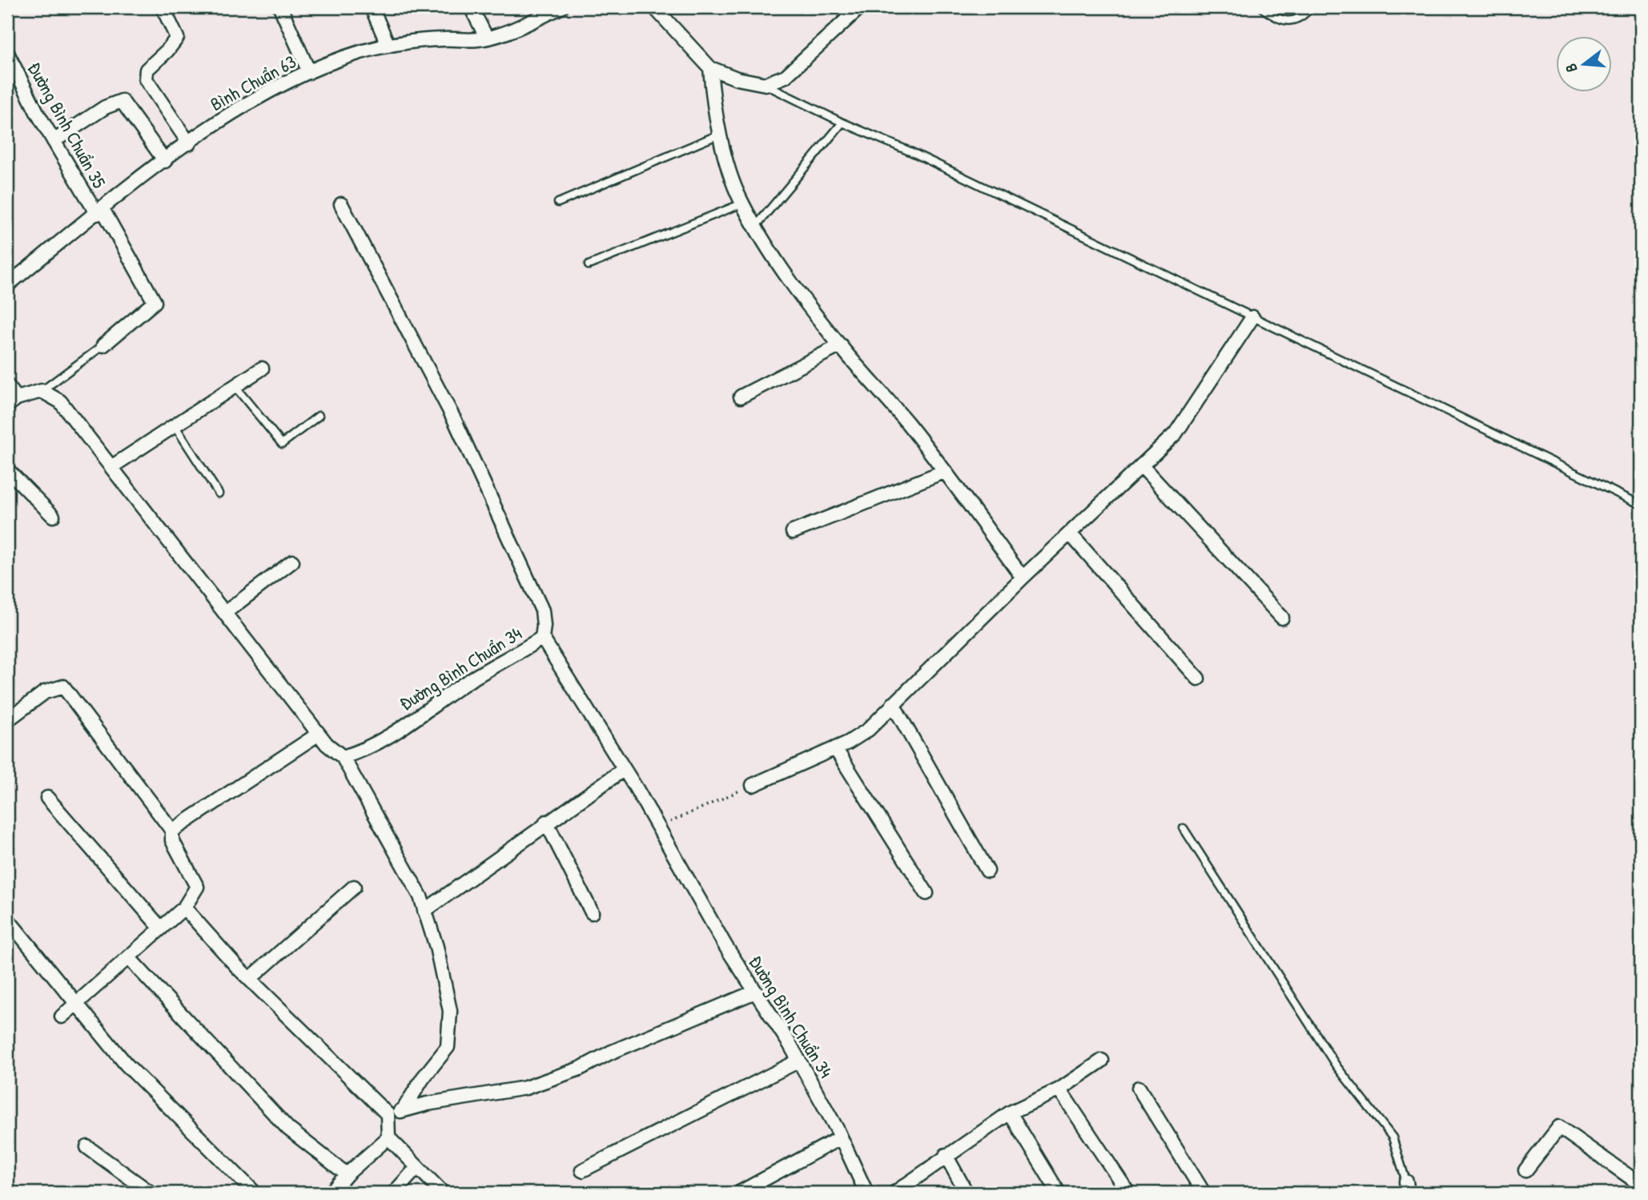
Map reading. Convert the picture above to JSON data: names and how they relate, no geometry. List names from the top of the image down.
{
  "streets": {
    "street": ["Bình Chuẩn 63", "Đường Bình Chuẩn 35", "Đường Bình Chuẩn 34"]
  },
  "crossings": [
    ["Bình Chuẩn 63", "Đường Bình Chuẩn 35"]
  ],
  "north": "left"
}
